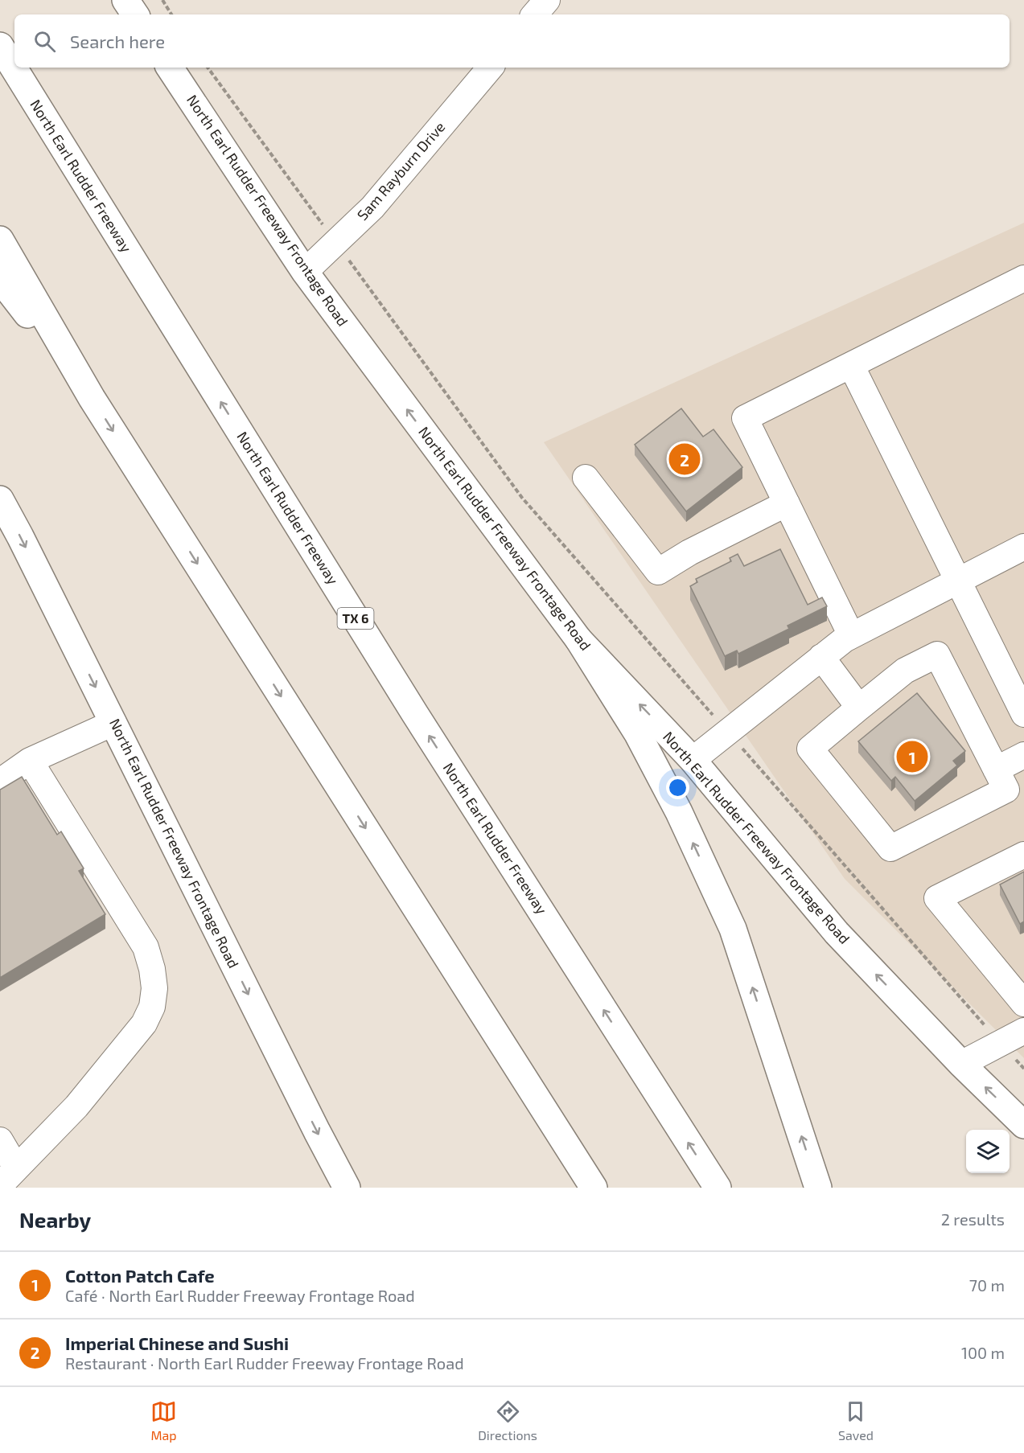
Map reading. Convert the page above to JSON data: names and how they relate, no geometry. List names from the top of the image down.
{
  "streets": {
    "main road": ["North Earl Rudder Freeway", "North Earl Rudder Freeway Frontage Road", "TX 6"],
    "street": ["Sam Rayburn Drive"]
  },
  "crossings": [
    ["Sam Rayburn Drive", "North Earl Rudder Freeway Frontage Road"]
  ],
  "page": {
    "search": "Search here",
    "pins": ["2", "1"],
    "heading": ["Nearby", "2 results"],
    "list": [
      {
        "mark": "1",
        "name": "Cotton Patch Cafe",
        "note": "Café · North Earl Rudder Freeway Frontage Road",
        "value": "70 m"
      },
      {
        "mark": "2",
        "name": "Imperial Chinese and Sushi",
        "note": "Restaurant · North Earl Rudder Freeway Frontage Road",
        "value": "100 m"
      }
    ],
    "nav": ["Map", "Directions", "Saved"]
  }
}
